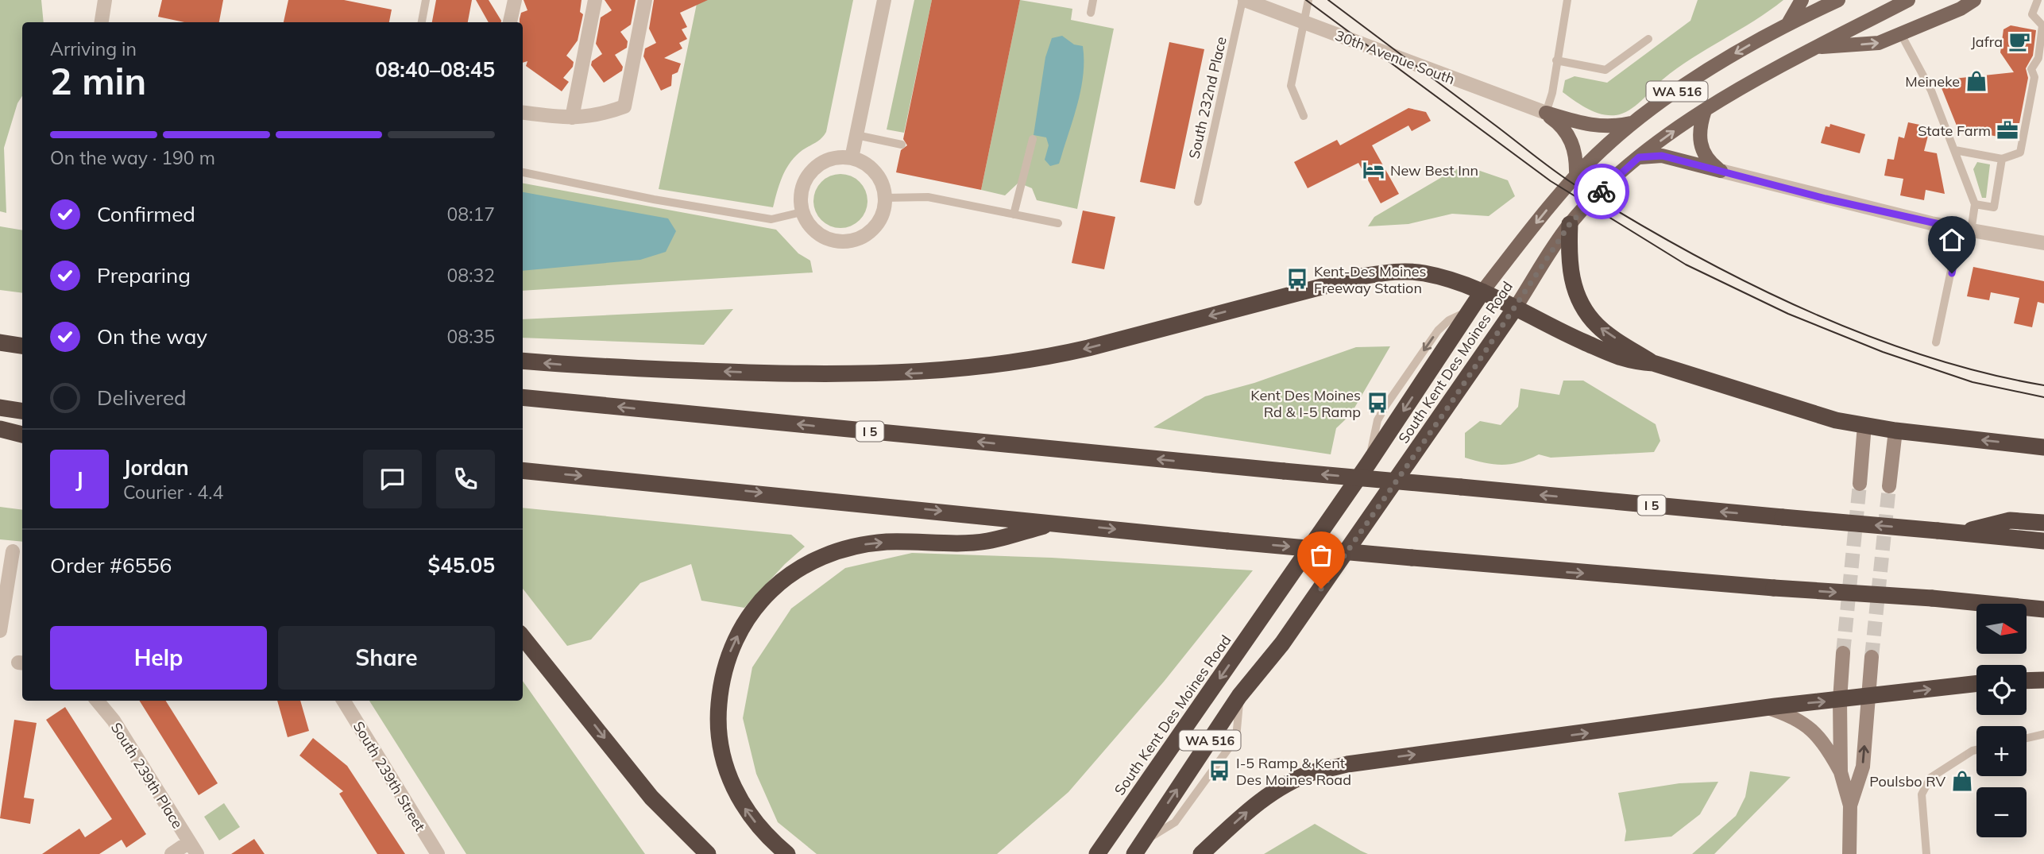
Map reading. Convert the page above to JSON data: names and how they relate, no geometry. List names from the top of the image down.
{
  "streets": {
    "highway": ["WA 516", "South Kent Des Moines Road", "I 5"],
    "street": ["30th Avenue South", "South 239th Place", "South 239th Street"],
    "lane": ["South 232nd Place"]
  },
  "crossings": [
    ["30th Avenue South", "South 232nd Place"]
  ],
  "places": {
    "cafe": ["Jafra"],
    "shop": ["Meineke", "Poulsbo RV"],
    "office": ["State Farm"],
    "hotel": ["New Best Inn"],
    "bus stop": ["Kent-Des Moines Freeway Station", "Kent Des Moines Rd & I-5 Ramp", "I-5 Ramp & Kent Des Moines Road"]
  },
  "north": "right",
  "page": {
    "heading": ["2 min", "Arriving in", "08:40–08:45"],
    "panel": [
      "Jordan",
      "Courier · 4.4",
      "Order #6556",
      "$45.05"
    ],
    "bar": "On the way · 190 m",
    "list": [
      ["Confirmed", "08:17"],
      ["Preparing", "08:32"],
      ["On the way", "08:35"],
      "Delivered"
    ],
    "round": "J",
    "map_buttons": ["+", "−"],
    "buttons": ["Help", "Share"]
  }
}
